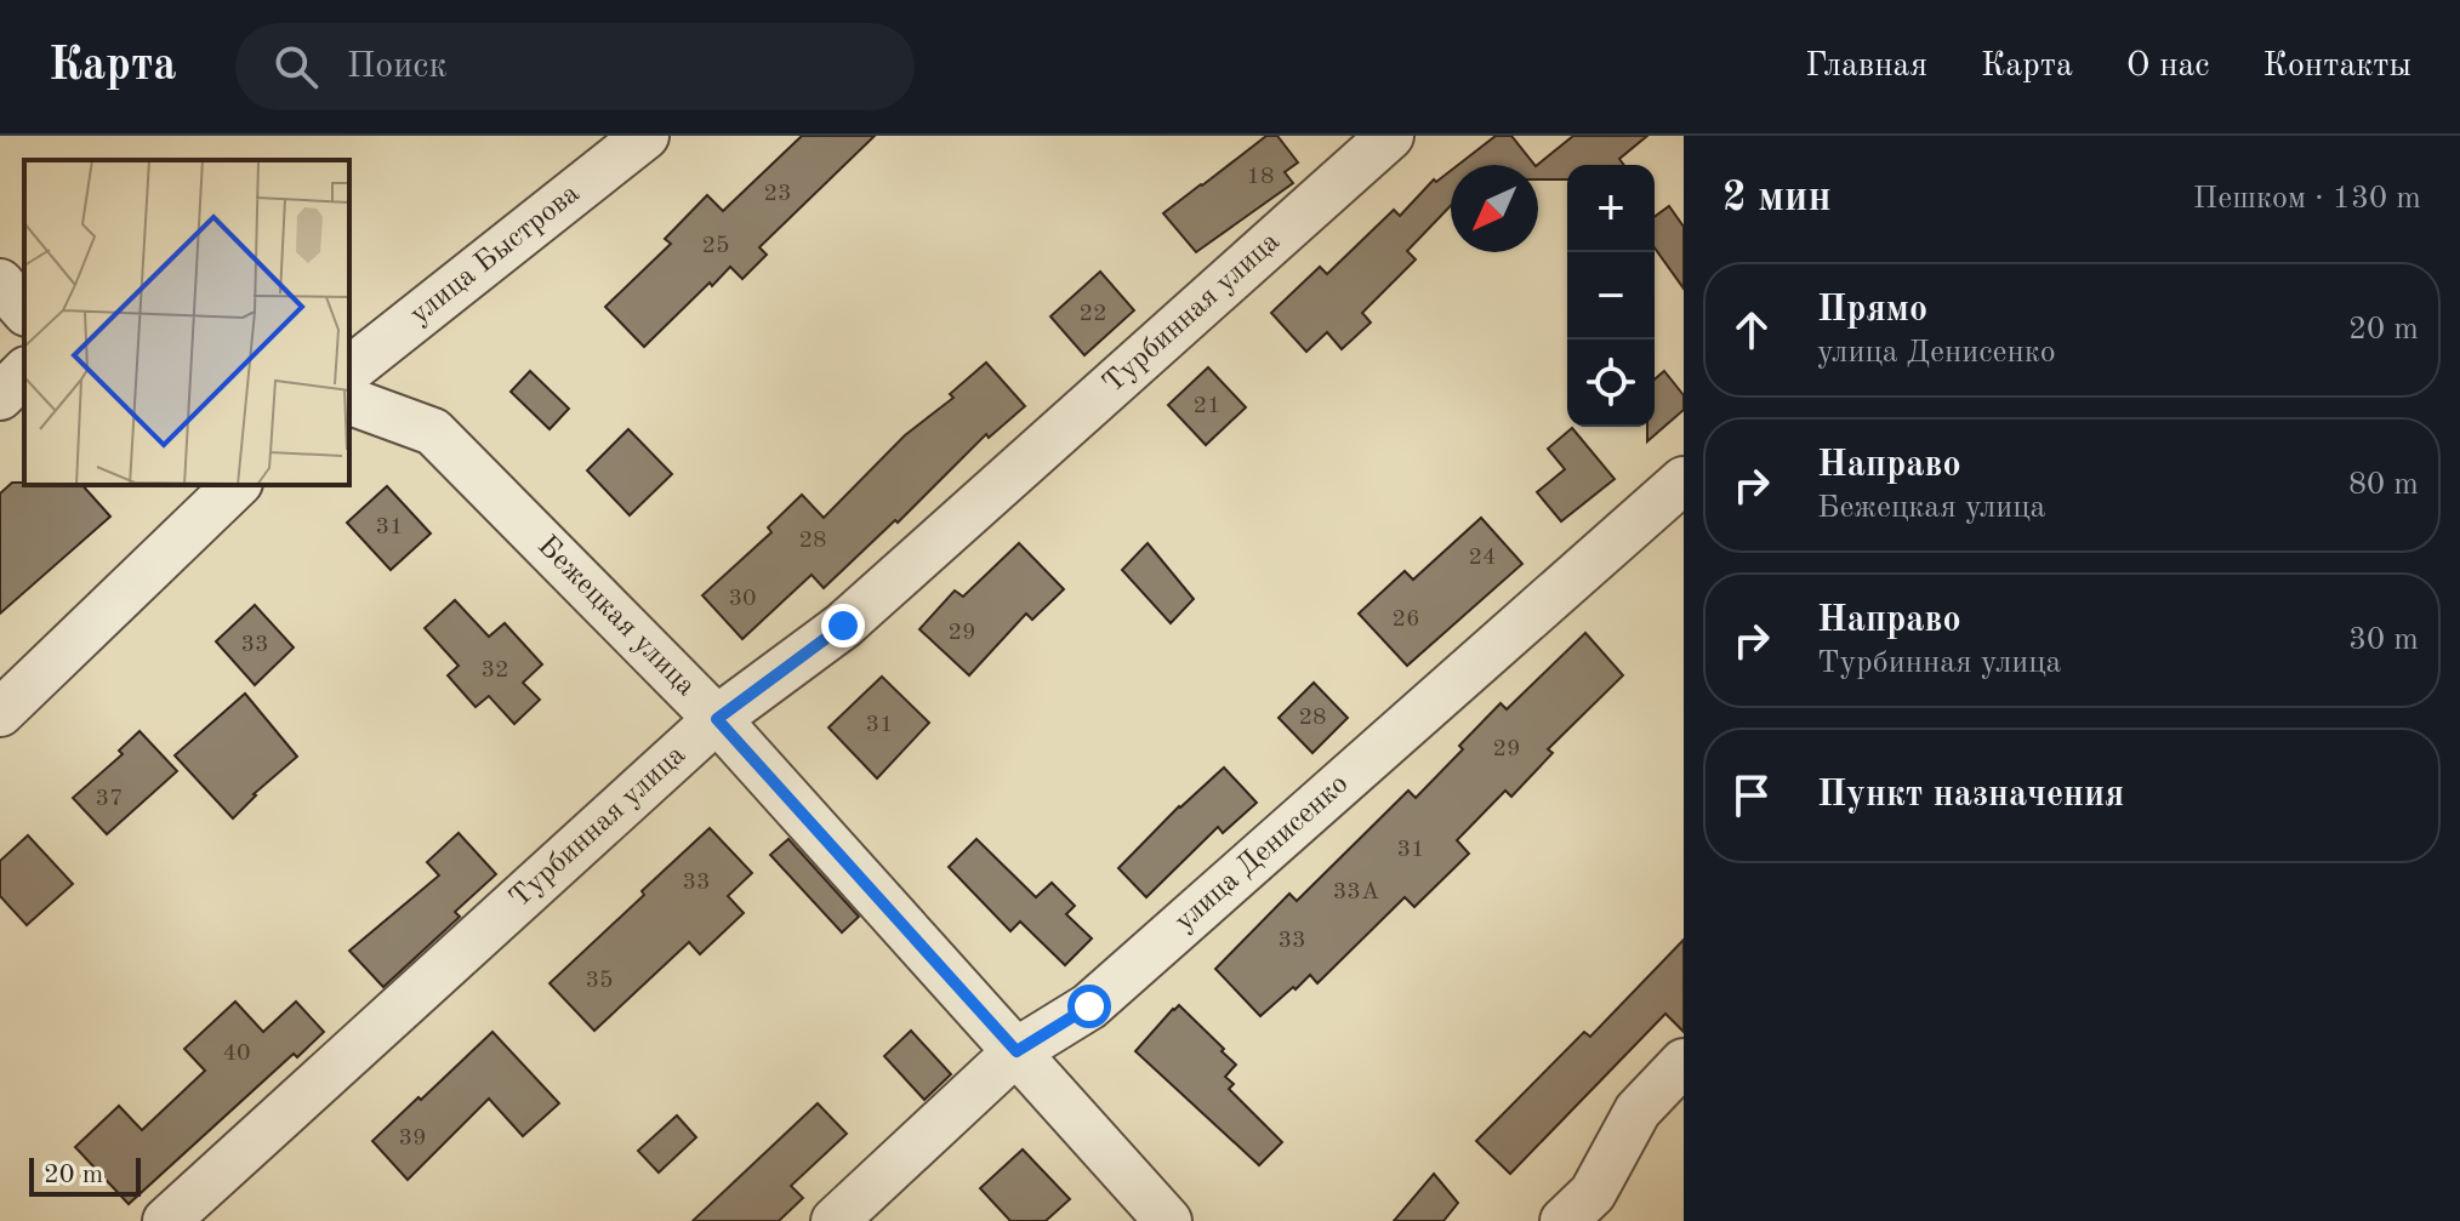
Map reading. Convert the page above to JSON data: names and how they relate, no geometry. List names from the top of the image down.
{
  "streets": {
    "street": [
      "улица Быстрова",
      "Турбинная улица",
      "Бежецкая улица",
      "улица Денисенко"
    ]
  },
  "crossings": [
    ["Турбинная улица", "Бежецкая улица"],
    ["Бежецкая улица", "улица Денисенко"]
  ],
  "house_numbers": [
    "18",
    "23",
    "25",
    "22",
    "21",
    "31",
    "28",
    "24",
    "30",
    "26",
    "29",
    "33",
    "32",
    "28",
    "31",
    "29",
    "37",
    "31",
    "33",
    "33А",
    "33",
    "35",
    "40",
    "39"
  ],
  "scale_bar": "20 m",
  "north": "bottom left",
  "page": {
    "header": "Карта",
    "search": "Поиск",
    "nav": [
      "Главная",
      "Карта",
      "О нас",
      "Контакты"
    ],
    "heading": ["2 мин", "Пешком · 130 m"],
    "map_buttons": ["+", "−"],
    "list": [
      ["Прямо", "улица Денисенко", "20 m"],
      ["Направо", "Бежецкая улица", "80 m"],
      ["Направо", "Турбинная улица", "30 m"],
      "Пункт назначения"
    ],
    "scale": "20 m"
  }
}
